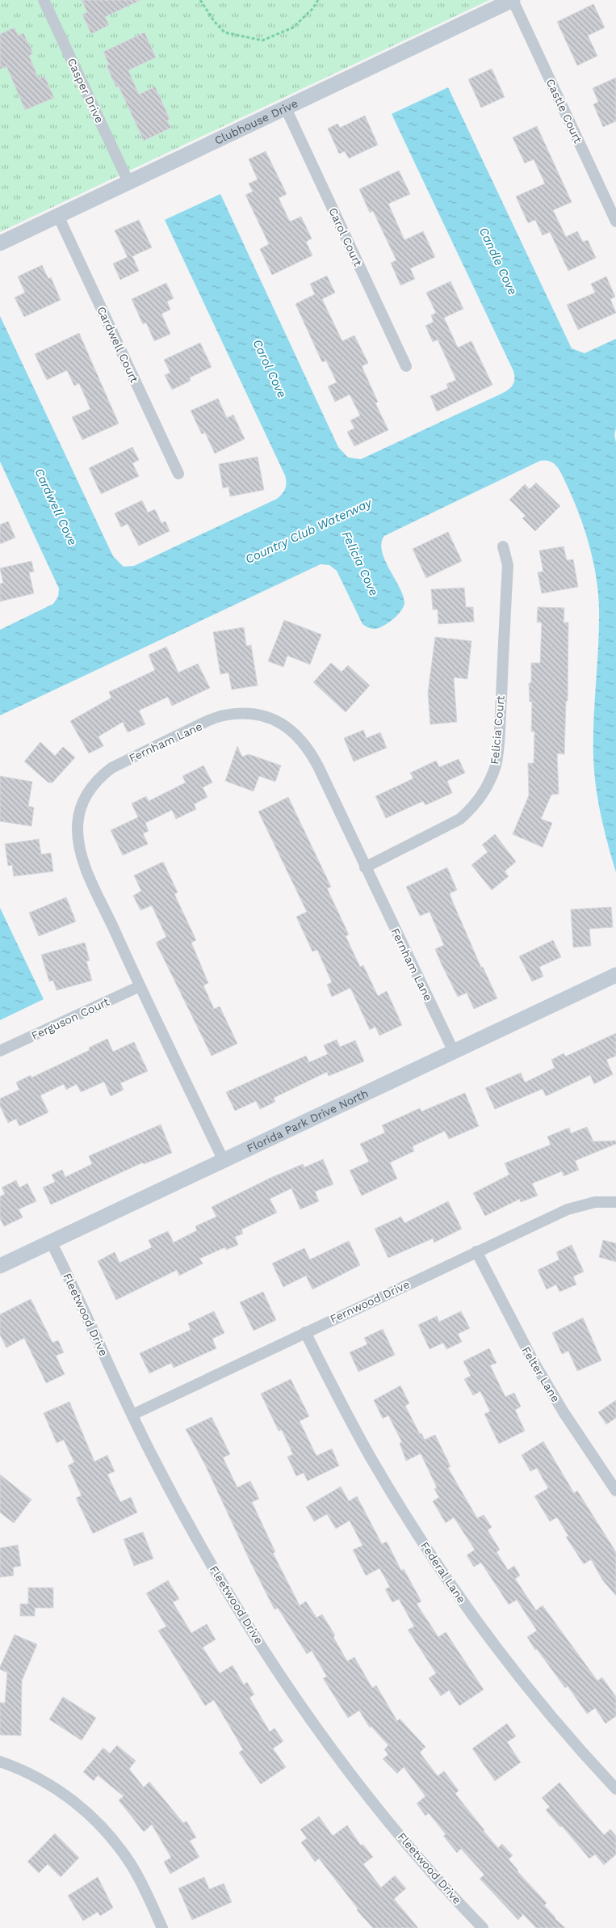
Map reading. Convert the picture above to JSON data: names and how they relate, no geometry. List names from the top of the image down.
{
  "streets": {
    "street": [
      "Casper Drive",
      "Castle Court",
      "Clubhouse Drive",
      "Carol Court",
      "Cardwell Court",
      "Felicia Court",
      "Fernham Lane",
      "Ferguson Court",
      "Florida Park Drive North",
      "Fernwood Drive",
      "Fleetwood Drive",
      "Felter Lane",
      "Federal Lane"
    ]
  },
  "crossings": [
    ["Casper Drive", "Clubhouse Drive"],
    ["Castle Court", "Clubhouse Drive"],
    ["Clubhouse Drive", "Carol Court"],
    ["Clubhouse Drive", "Cardwell Court"],
    ["Felicia Court", "Fernham Lane"],
    ["Fernham Lane", "Ferguson Court"],
    ["Fernham Lane", "Florida Park Drive North"],
    ["Florida Park Drive North", "Fleetwood Drive"],
    ["Fernwood Drive", "Fleetwood Drive"],
    ["Fernwood Drive", "Felter Lane"],
    ["Fernwood Drive", "Federal Lane"]
  ],
  "water": [
    "Candle Cove",
    "Carol Cove",
    "Cardwell Cove",
    "Country Club Waterway",
    "Felicia Cove"
  ]
}
